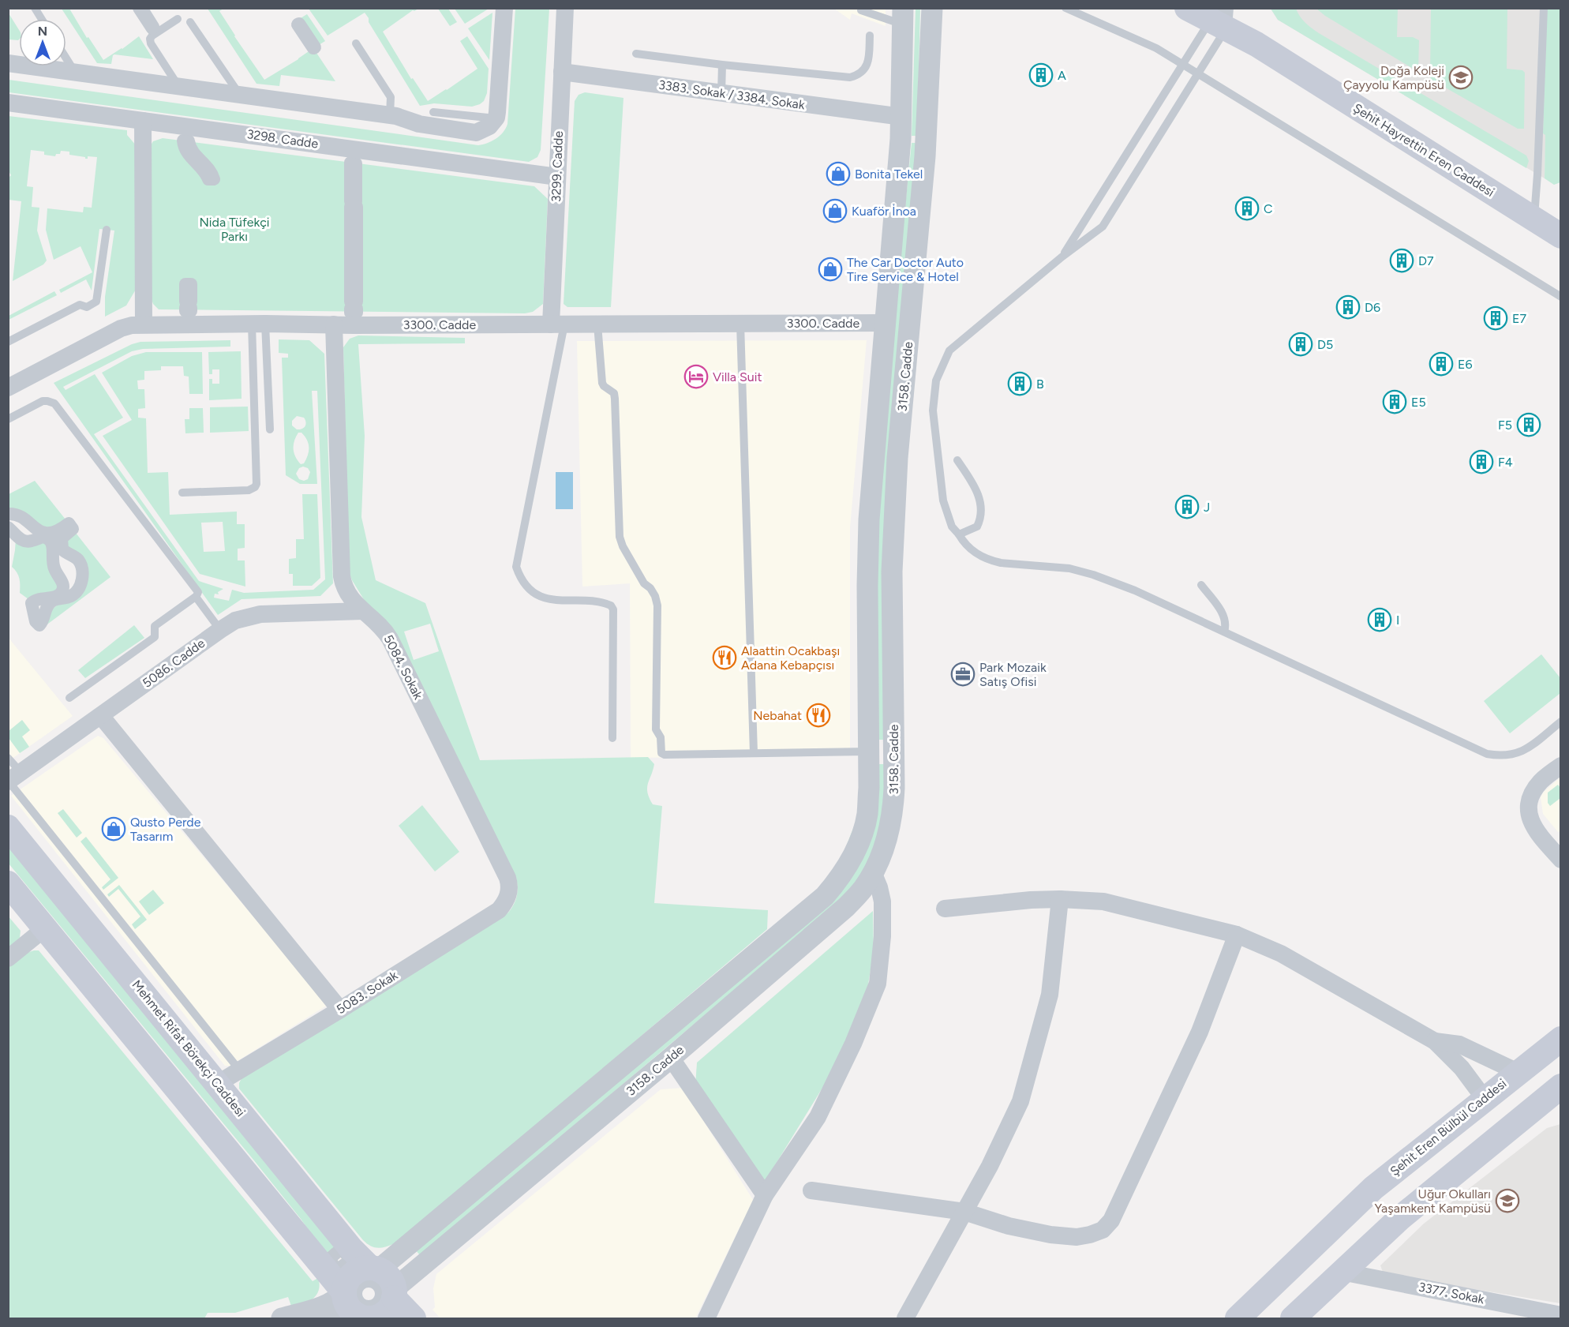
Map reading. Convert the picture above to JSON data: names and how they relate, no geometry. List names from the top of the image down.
{
  "streets": {
    "main road": ["Şehit Hayrettin Eren Caddesi", "Mehmet Rifat Börekçi Caddesi", "Şehit Eren Bülbül Caddesi"],
    "street": [
      "3383. Sokak / 3384. Sokak",
      "3298. Cadde",
      "3299. Cadde",
      "3300. Cadde",
      "3158. Cadde",
      "5086. Cadde",
      "5084. Sokak",
      "5083. Sokak",
      "3377. Sokak"
    ]
  },
  "crossings": [
    ["3383. Sokak / 3384. Sokak", "3299. Cadde"],
    ["3383. Sokak / 3384. Sokak", "3158. Cadde"],
    ["3298. Cadde", "3299. Cadde"],
    ["3299. Cadde", "3300. Cadde"],
    ["3300. Cadde", "3158. Cadde"],
    ["3300. Cadde", "5084. Sokak"],
    ["3158. Cadde", "Mehmet Rifat Börekçi Caddesi"],
    ["5086. Cadde", "5084. Sokak"],
    ["5084. Sokak", "5083. Sokak"],
    ["5083. Sokak", "Mehmet Rifat Börekçi Caddesi"]
  ],
  "parks": ["Nida Tüfekçi Parkı"],
  "places": {
    "building": [
      "A",
      "C",
      "D7",
      "D6",
      "E7",
      "D5",
      "E6",
      "B",
      "E5",
      "F5",
      "F4",
      "J",
      "I"
    ],
    "school or university": ["Doğa Koleji Çayyolu Kampüsü", "Uğur Okulları Yaşamkent Kampüsü"],
    "shop": [
      "Bonita Tekel",
      "Kuaför İnoa",
      "The Car Doctor Auto Tire Service & Hotel",
      "Qusto Perde Tasarım"
    ],
    "hotel": ["Villa Suit"],
    "restaurant": ["Alaattin Ocakbaşı Adana Kebapçısı", "Nebahat"],
    "office": ["Park Mozaik Satış Ofisi"]
  },
  "north": "top"
}
